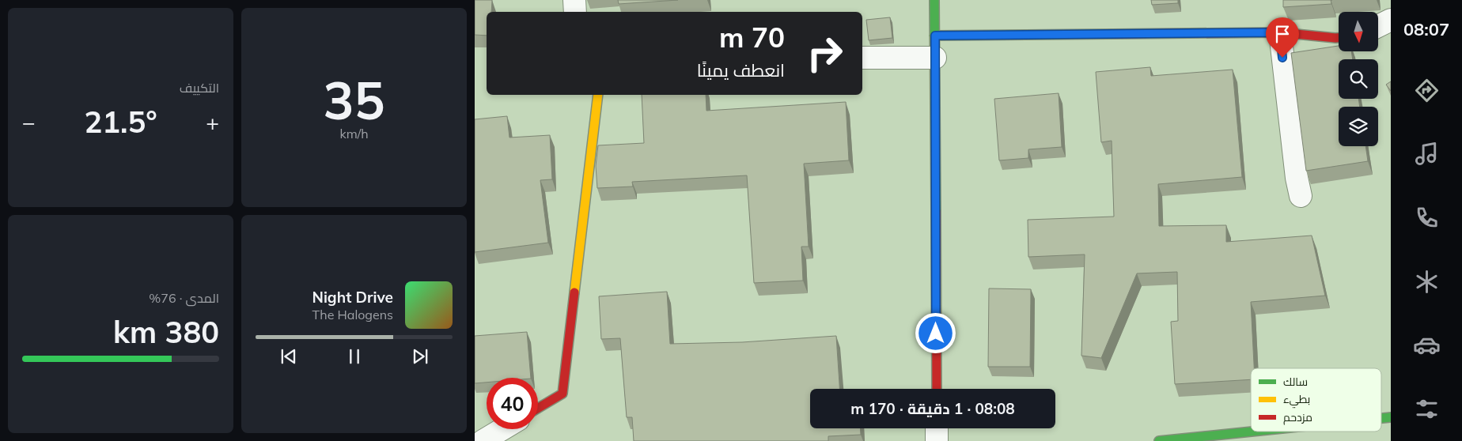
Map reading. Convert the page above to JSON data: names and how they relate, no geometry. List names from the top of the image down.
{
  "legend": ["سالك", "بطيء", "مزدحم"],
  "north": "bottom",
  "page": {
    "tabs": "08:07",
    "tile": [
      ["35", "km/h"],
      "التكييف",
      ["المدى · 76%", "380 km"]
    ],
    "turn": ["70 m", "انعطف يمينًا"],
    "heat": ["−", "21.5°", "+"],
    "song": ["Night Drive", "The Halogens"],
    "limit": "40",
    "trip": "08:08 · 1 دقيقة · 170 m"
  }
}
